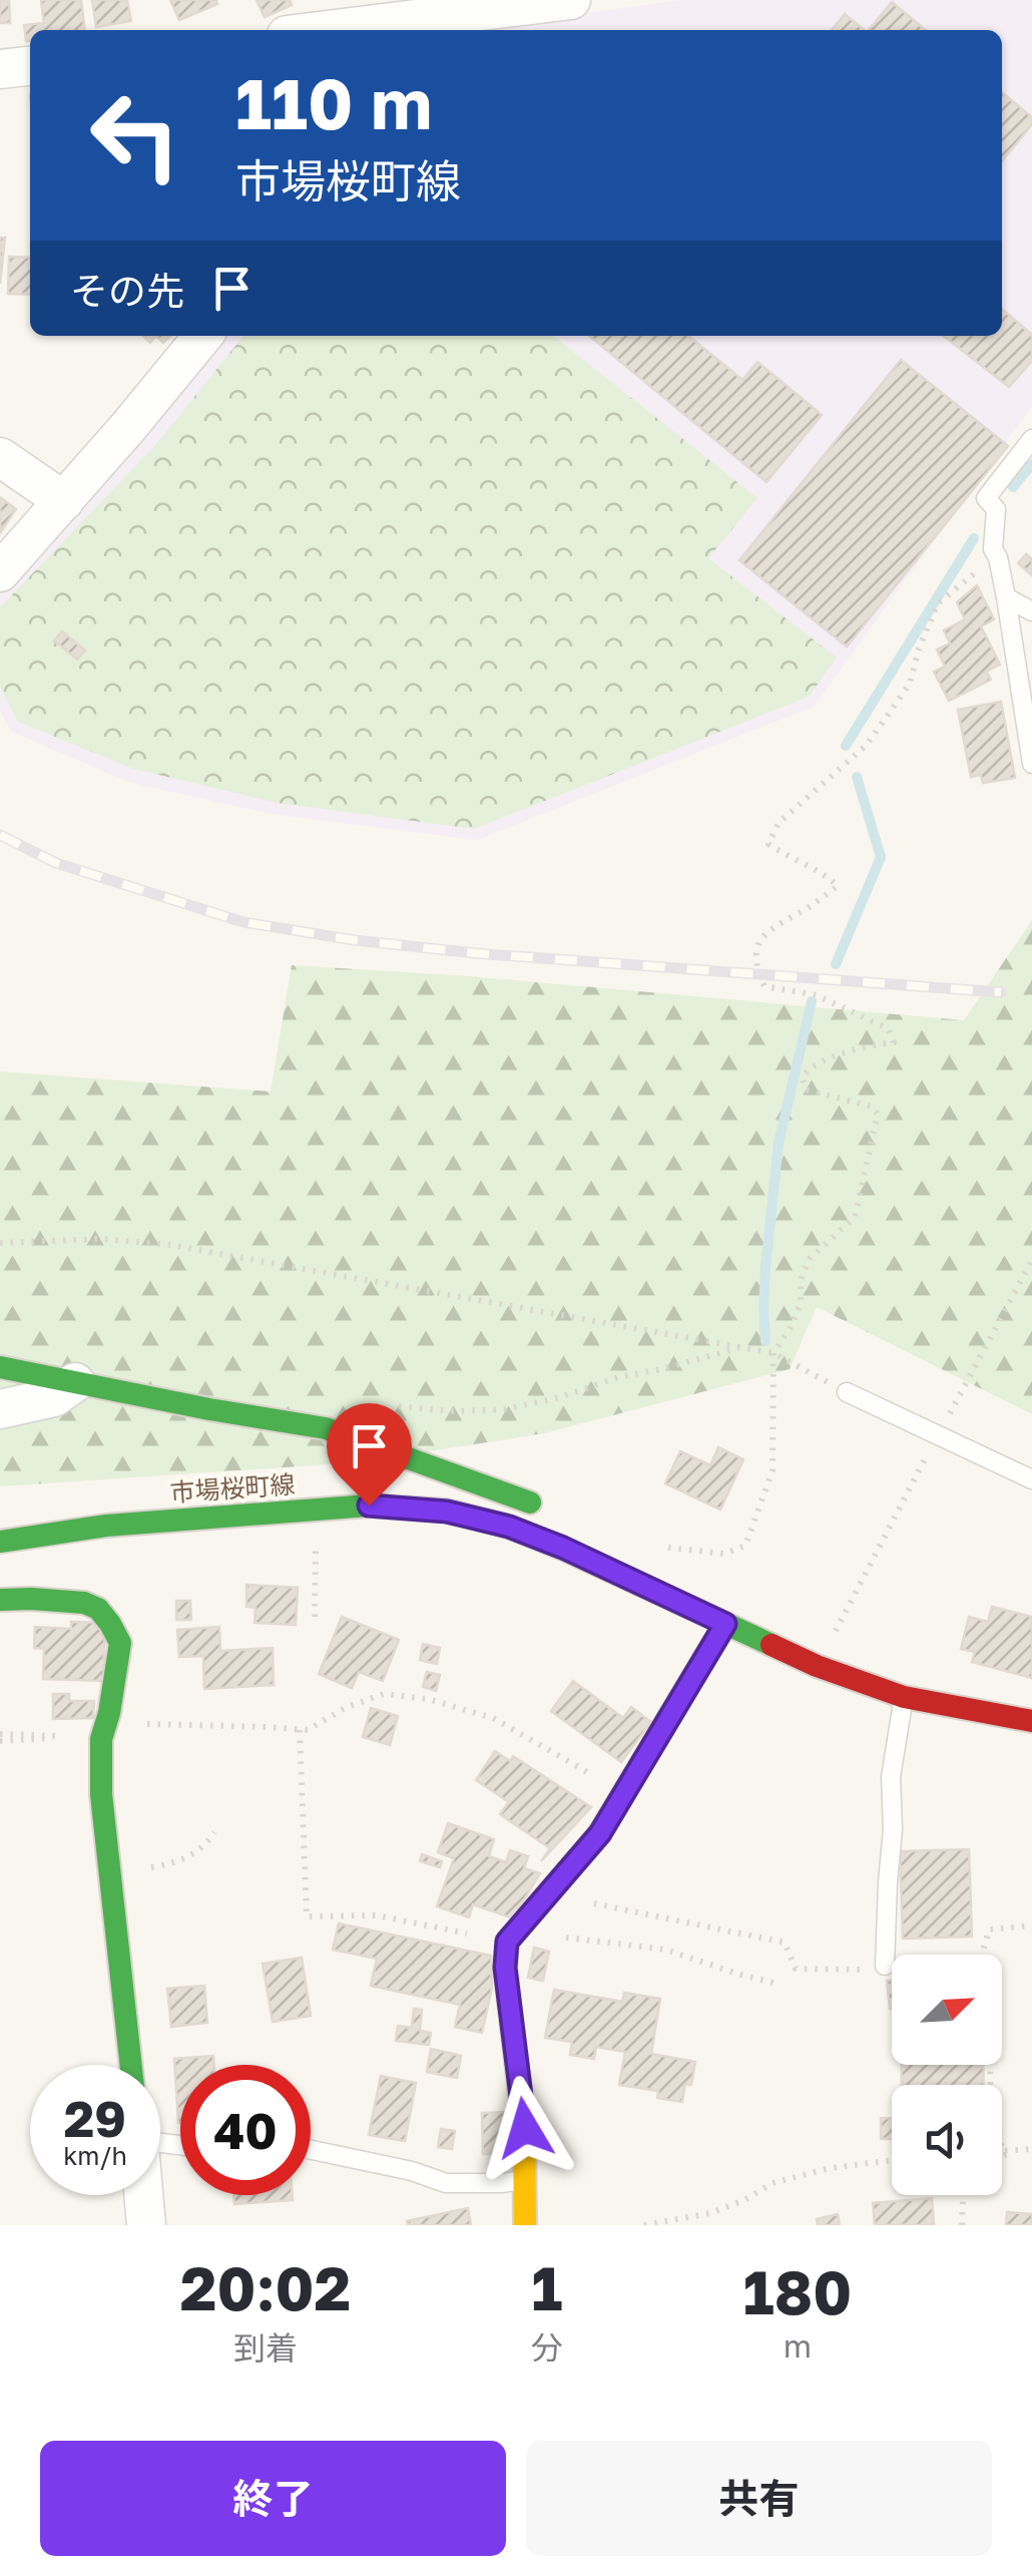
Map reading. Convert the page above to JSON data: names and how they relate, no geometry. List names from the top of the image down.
{
  "streets": {
    "street": ["市場桜町線"]
  },
  "north": "top right",
  "page": {
    "turn": ["110 m", "市場桜町線"],
    "then": "その先",
    "speed": "29 km/h",
    "limit": "40",
    "eta": [
      "20:02",
      "到着",
      "1",
      "分",
      "180",
      "m"
    ],
    "buttons": ["終了", "共有"]
  }
}
